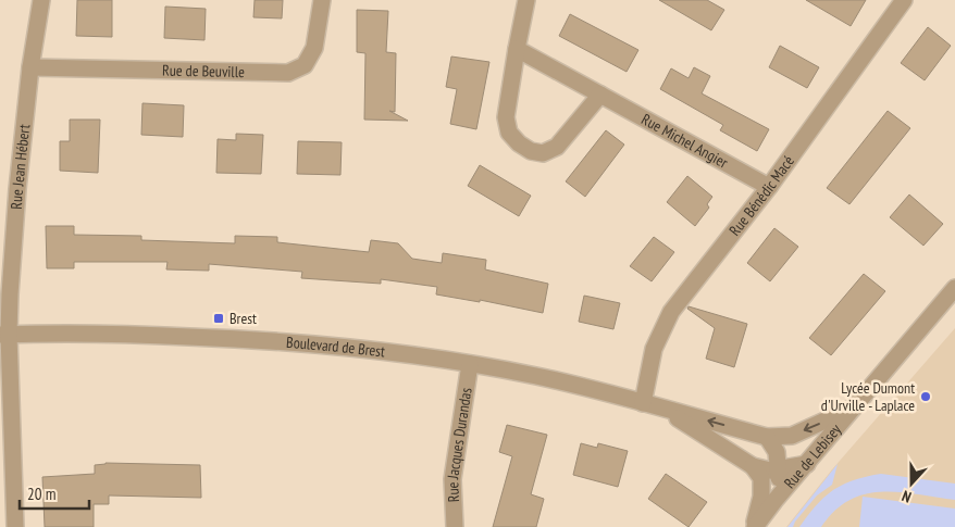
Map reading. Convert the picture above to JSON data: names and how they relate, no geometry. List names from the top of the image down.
{
  "streets": {
    "street": [
      "Rue de Beuville",
      "Rue Michel Angier",
      "Rue Jean Hébert",
      "Rue Bénédic Macé",
      "Boulevard de Brest",
      "Rue Jacques Durandas",
      "Rue de Lebisey"
    ]
  },
  "crossings": [
    ["Rue de Beuville", "Rue Jean Hébert"],
    ["Rue Michel Angier", "Rue Bénédic Macé"],
    ["Rue Jean Hébert", "Boulevard de Brest"],
    ["Rue Bénédic Macé", "Boulevard de Brest"],
    ["Boulevard de Brest", "Rue Jacques Durandas"],
    ["Boulevard de Brest", "Rue de Lebisey"]
  ],
  "places": {
    "transit": ["Brest"],
    "other": ["Lycée Dumont d'Urville - Laplace"]
  },
  "scale_bar": "20 m",
  "north": "bottom"
}
